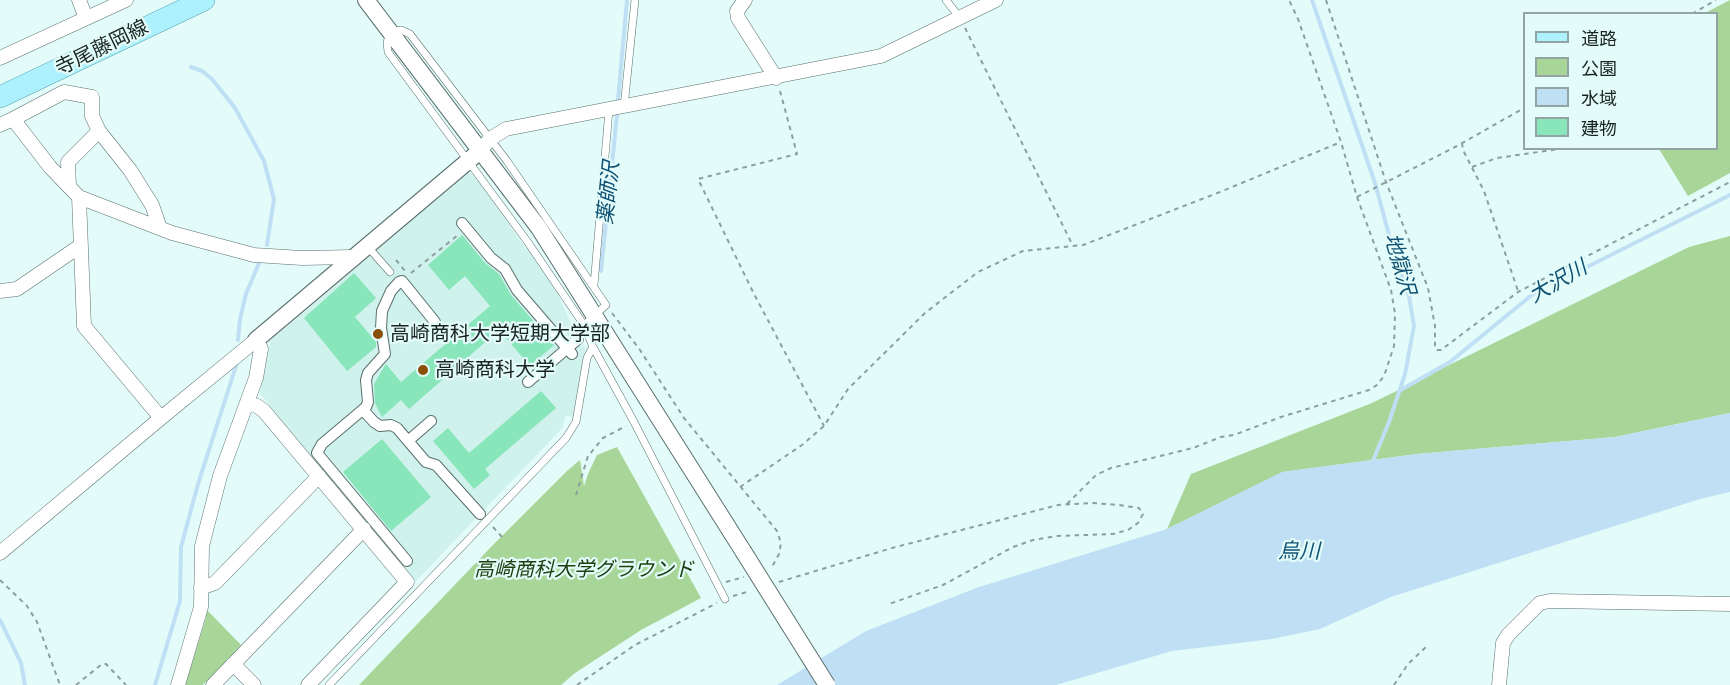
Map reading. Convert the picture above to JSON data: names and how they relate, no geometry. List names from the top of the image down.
{
  "streets": {
    "main road": ["寺尾藤岡線"]
  },
  "water": [
    "薬師沢",
    "地獄沢",
    "大沢川",
    "烏川"
  ],
  "parks": ["高崎商科大学グラウンド"],
  "places": ["高崎商科大学短期大学部", "高崎商科大学"],
  "legend": [
    "道路",
    "公園",
    "水域",
    "建物"
  ]
}
